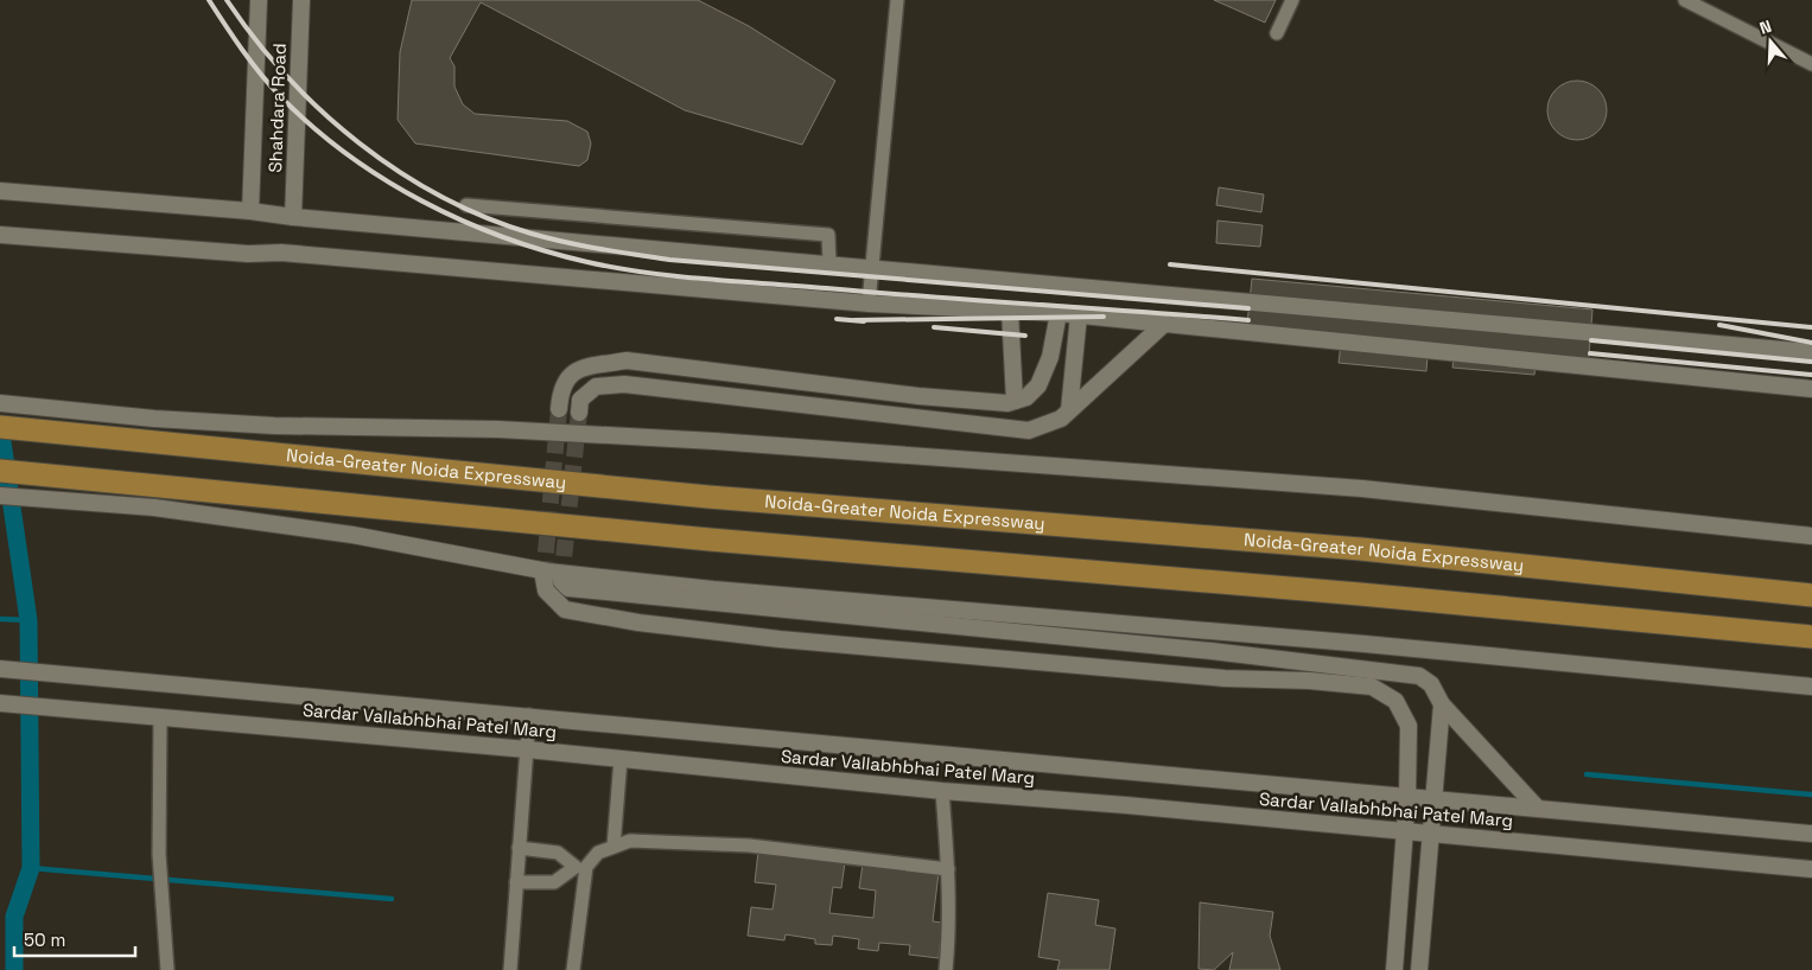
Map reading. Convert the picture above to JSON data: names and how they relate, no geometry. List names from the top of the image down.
{
  "streets": {
    "highway": ["Noida-Greater Noida Expressway"],
    "street": ["Shahdara Road", "Sardar Vallabhbhai Patel Marg"]
  },
  "scale_bar": "50 m",
  "north": "top"
}
